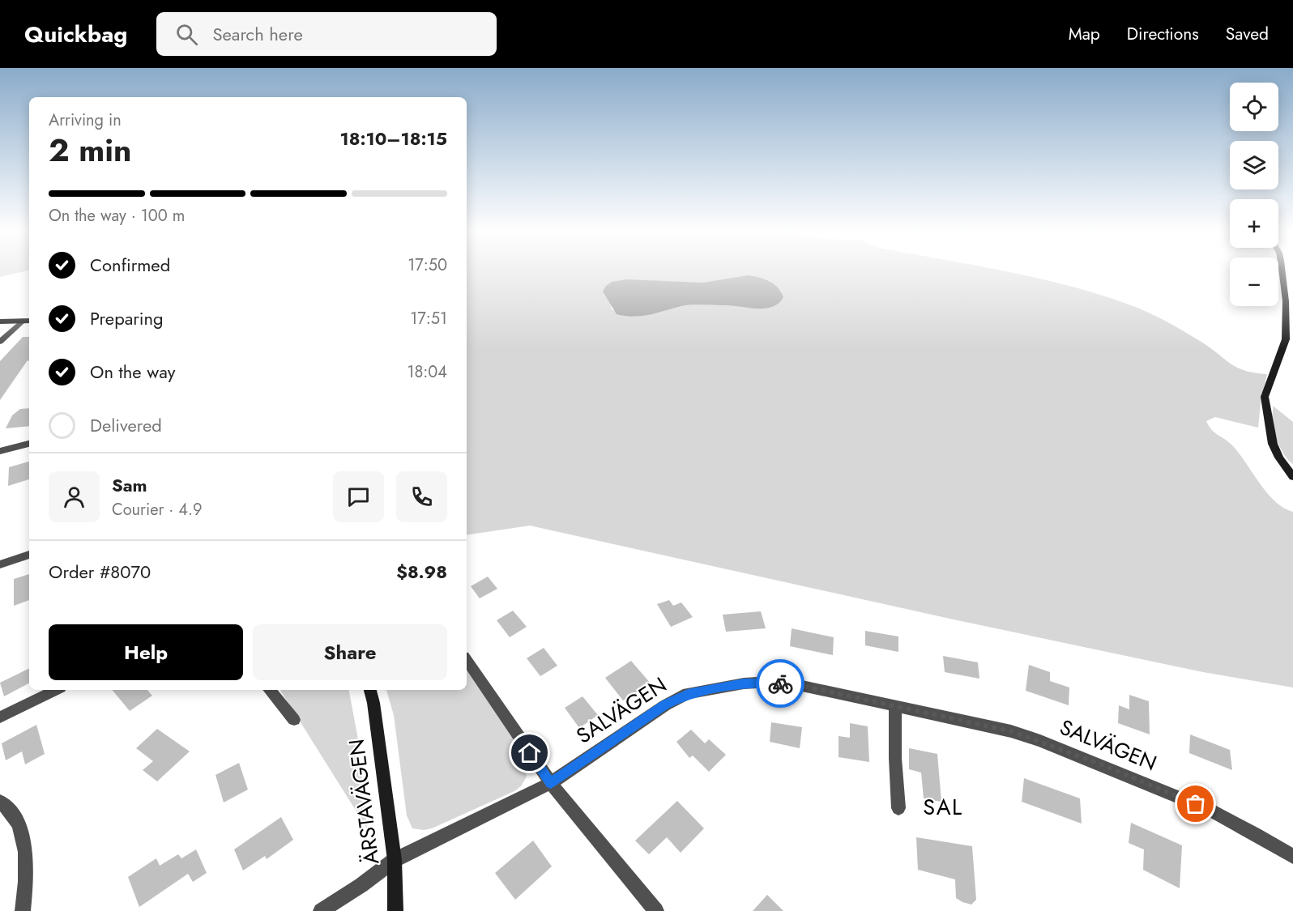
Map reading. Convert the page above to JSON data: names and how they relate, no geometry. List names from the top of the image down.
{
  "streets": {
    "street": ["SALVÄGEN", "ÄRSTAVÄGEN"]
  },
  "crossings": [
    ["SALVÄGEN", "ÄRSTAVÄGEN"]
  ],
  "districts": ["SAL"],
  "page": {
    "header": "Quickbag",
    "search": "Search here",
    "nav": ["Map", "Directions", "Saved"],
    "map_buttons": ["+", "−"],
    "heading": ["2 min", "Arriving in", "18:10–18:15"],
    "panel": [
      "Sam",
      "Courier · 4.9",
      "Order #8070",
      "$8.98"
    ],
    "bar": "On the way · 100 m",
    "list": [
      ["Confirmed", "17:50"],
      ["Preparing", "17:51"],
      ["On the way", "18:04"],
      "Delivered"
    ],
    "buttons": ["Help", "Share"]
  }
}
